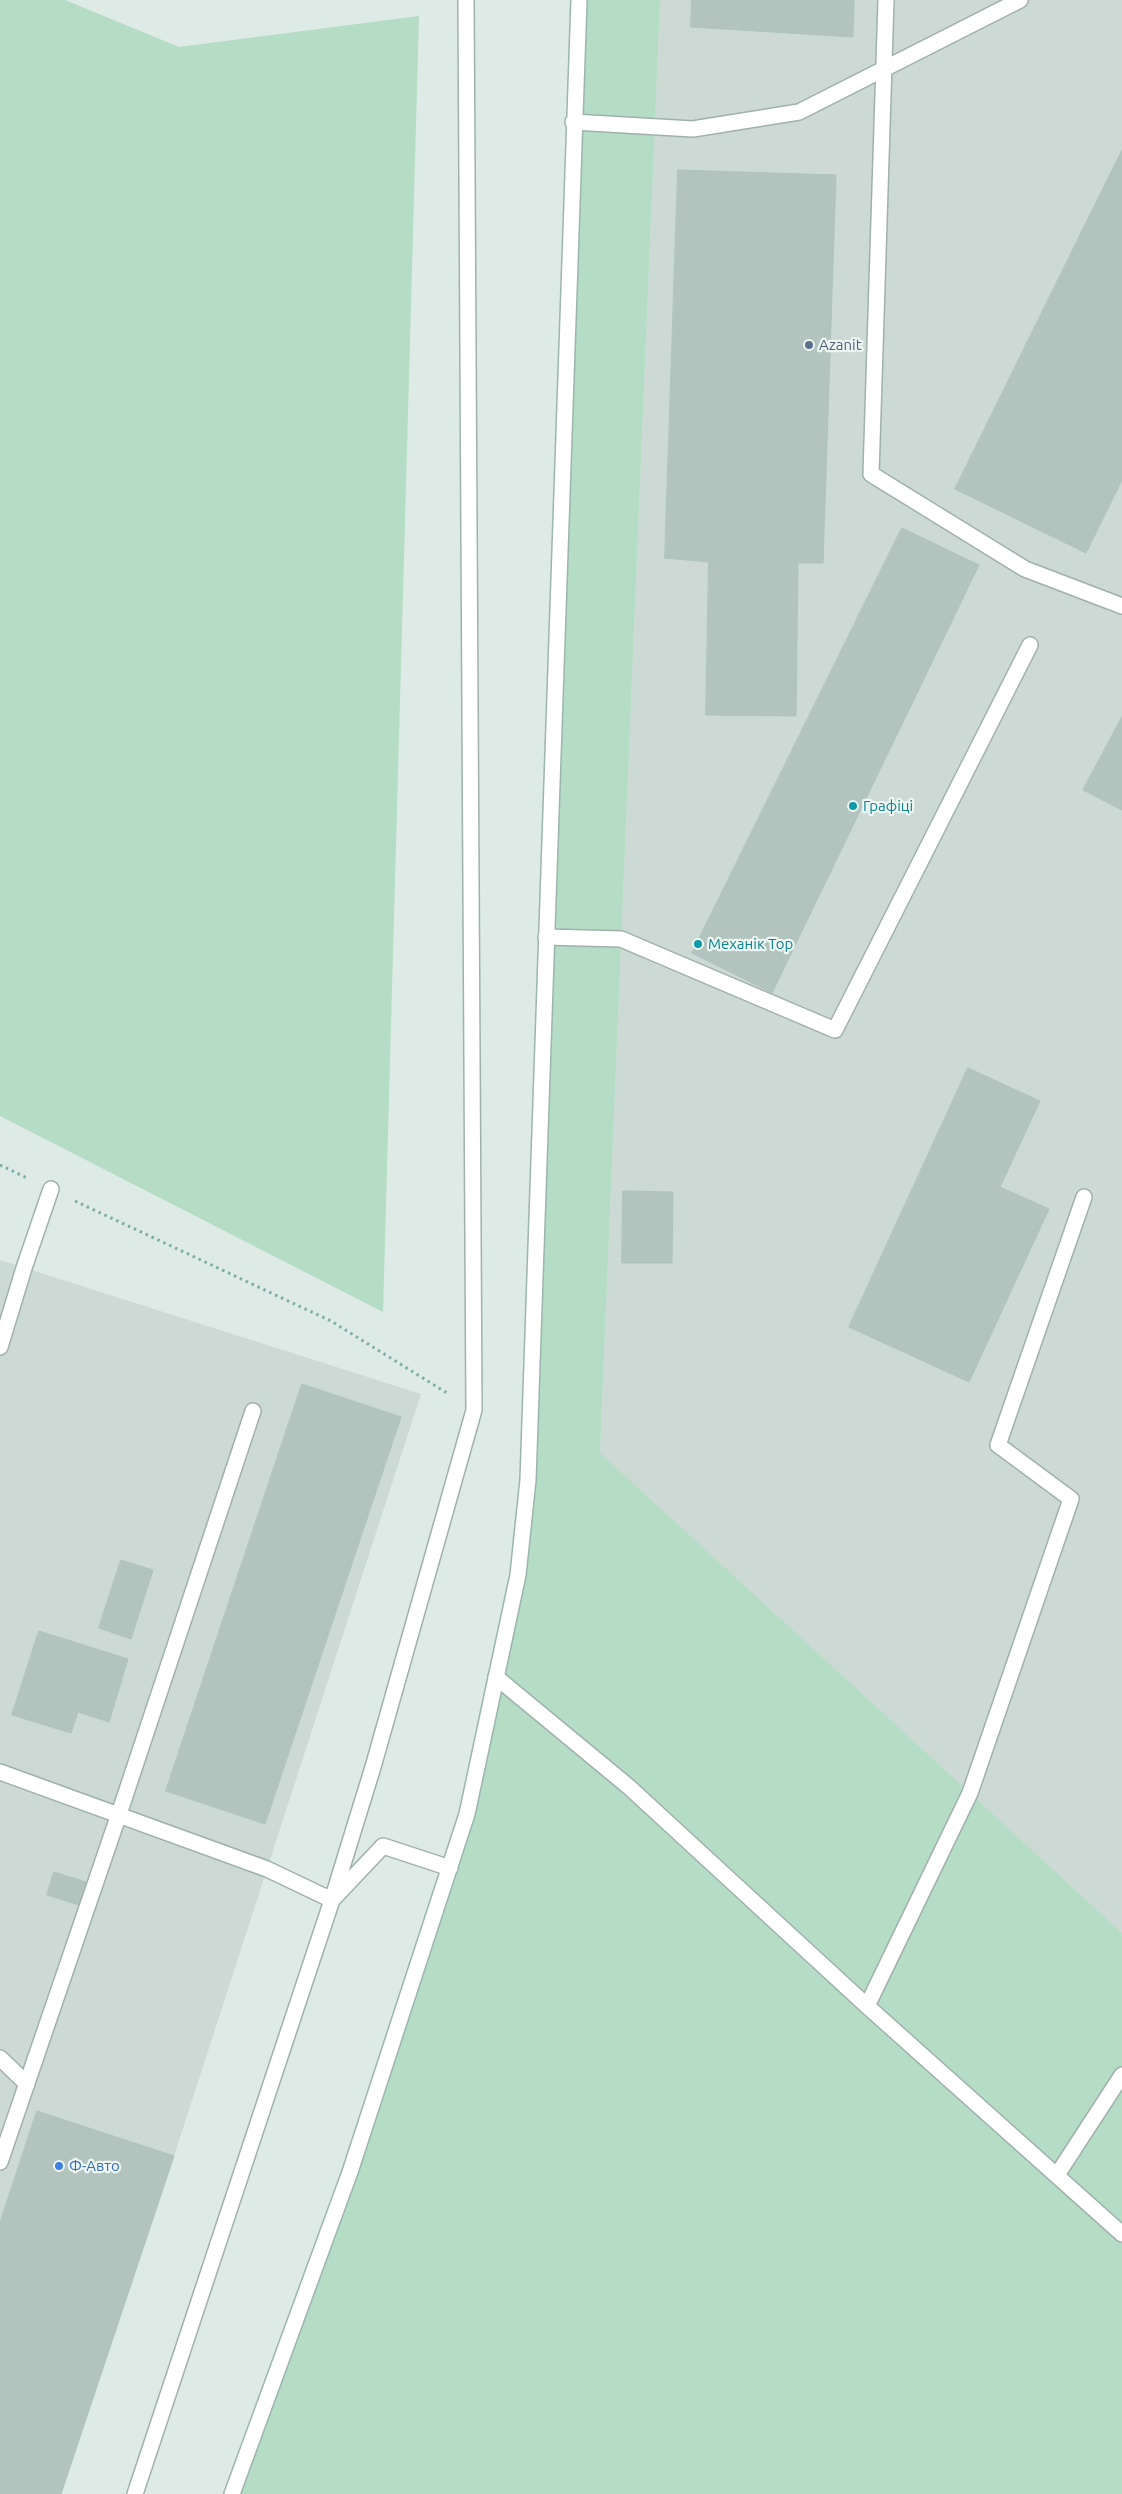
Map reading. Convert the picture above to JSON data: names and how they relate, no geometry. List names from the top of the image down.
{
  "places": [
    "Azanit",
    "Графіці",
    "Механік Тор",
    "Ф-Авто"
  ]
}
